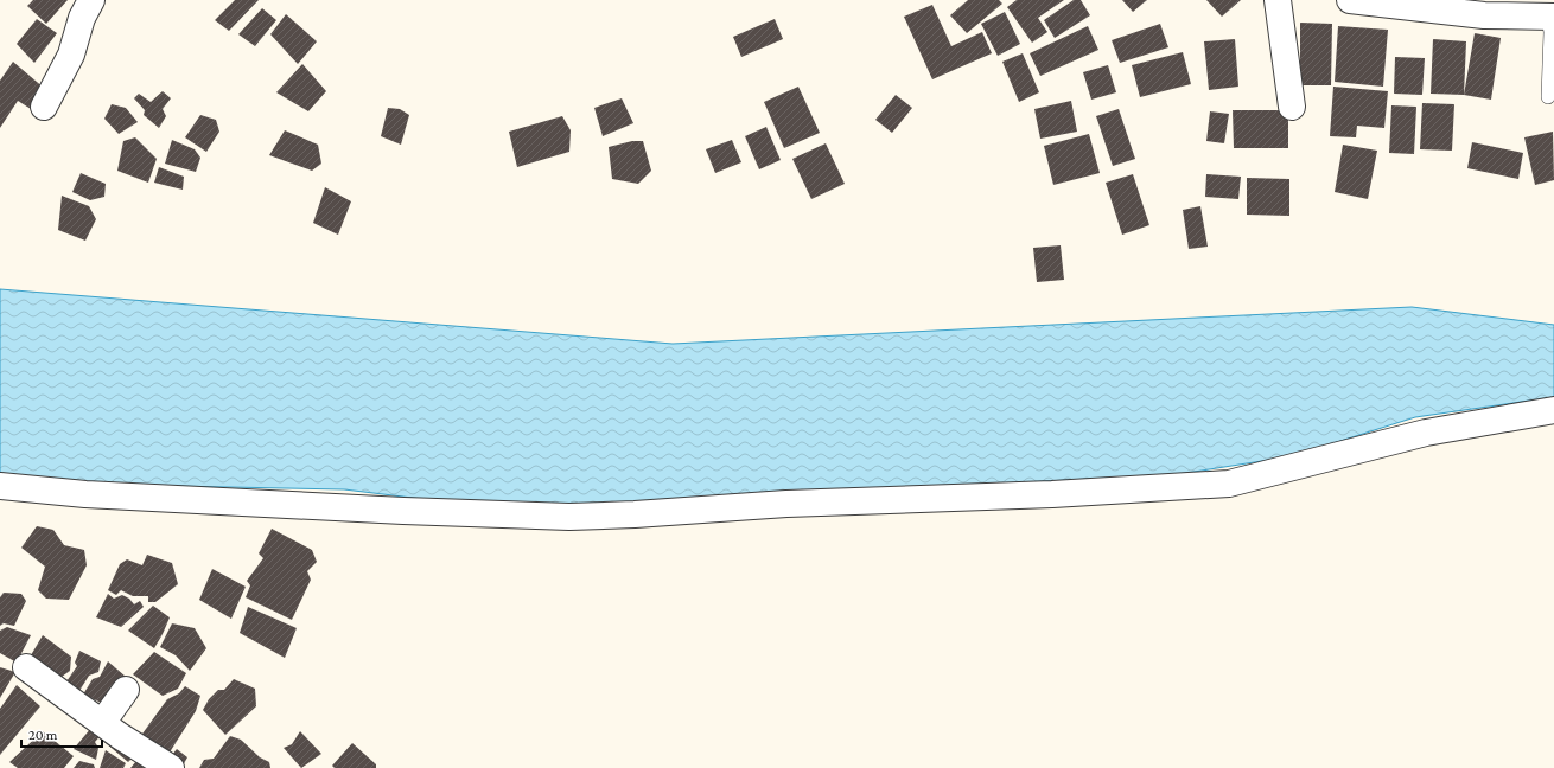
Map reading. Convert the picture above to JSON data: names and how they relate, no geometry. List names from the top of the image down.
{
  "scale_bar": "20 m"
}
